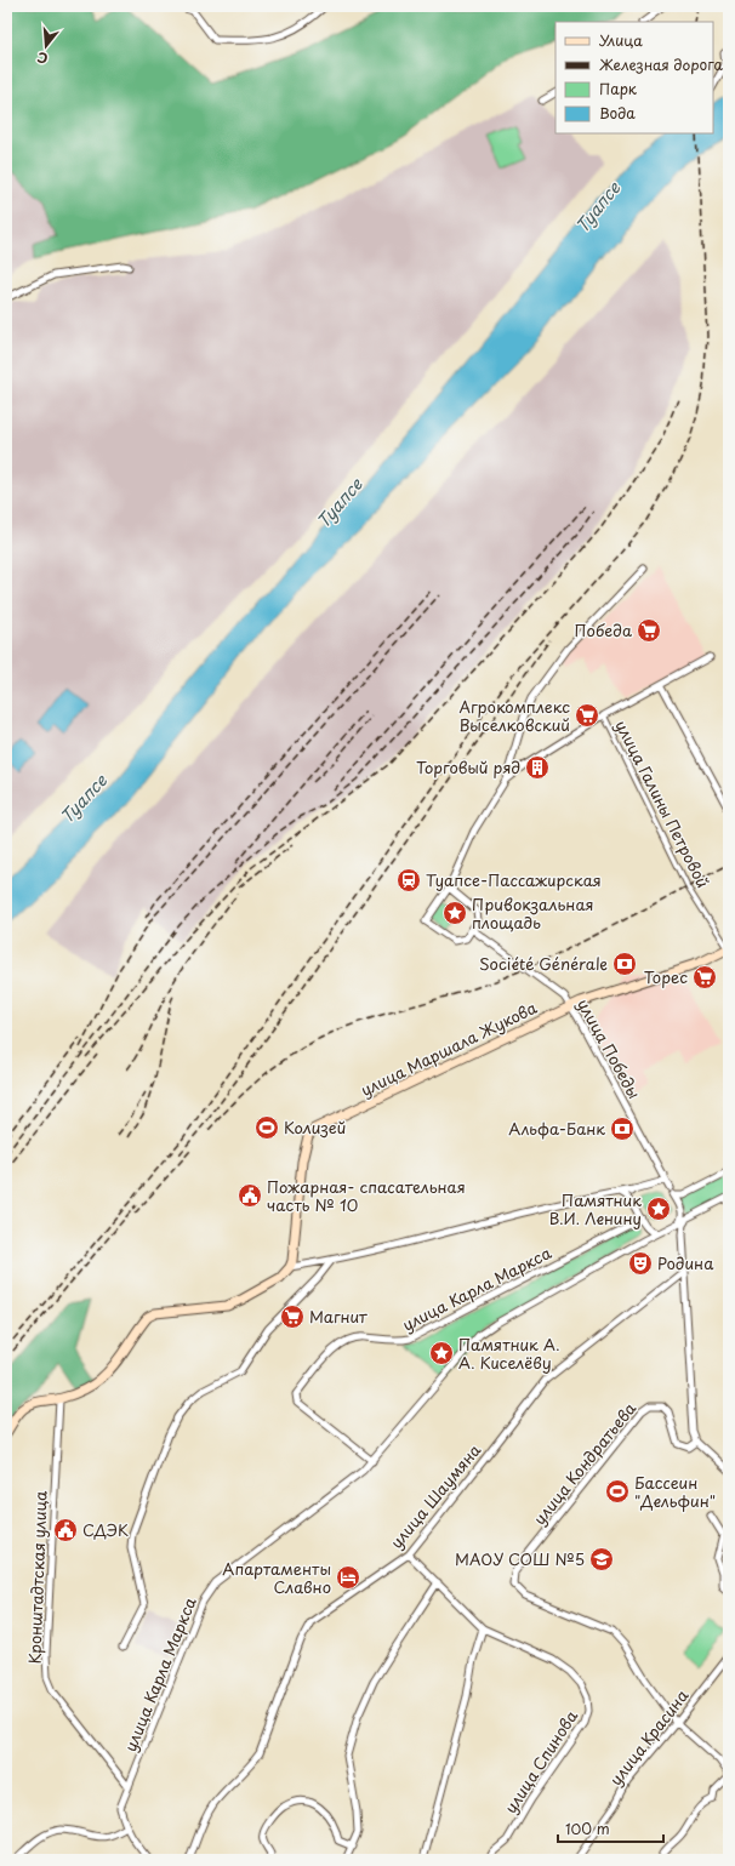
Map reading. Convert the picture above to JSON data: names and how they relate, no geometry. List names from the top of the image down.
{
  "streets": {
    "main road": ["улица Маршала Жукова"],
    "street": [
      "улица Галины Петровой",
      "улица Победы",
      "улица Карла Маркса",
      "улица Кондратьева",
      "улица Шаумяна",
      "Кронштадтская улица",
      "улица Красина",
      "улица Спинова"
    ]
  },
  "crossings": [
    ["улица Галины Петровой", "улица Маршала Жукова"],
    ["улица Маршала Жукова", "улица Победы"],
    ["улица Победы", "улица Карла Маркса"],
    ["улица Карла Маркса", "Кронштадтская улица"],
    ["улица Кондратьева", "улица Красина"],
    ["улица Шаумяна", "улица Спинова"]
  ],
  "water": ["Туапсе"],
  "places": {
    "supermarket": [
      "Победа",
      "Агрокомплекс Выселковский",
      "Торес",
      "Магнит"
    ],
    "building": ["Торговый ряд"],
    "station": ["Туапсе-Пассажирская"],
    "place": ["Привокзальная площадь", "Памятник В.И. Ленину", "Памятник А. А. Киселёву"],
    "bank": ["Société Générale", "Альфа-Банк"],
    "sports": ["Колизей", "Бассеин \"Дельфин\""],
    "public building": ["Пожарная- спасательная часть № 10", "СДЭК"],
    "theatre": ["Родина"],
    "school or university": ["МАОУ СОШ №5"],
    "hotel": ["Апартаменты Славно"]
  },
  "legend": [
    "Улица",
    "Железная дорога",
    "Парк",
    "Вода"
  ],
  "scale_bar": "100 m",
  "north": "bottom"
}
